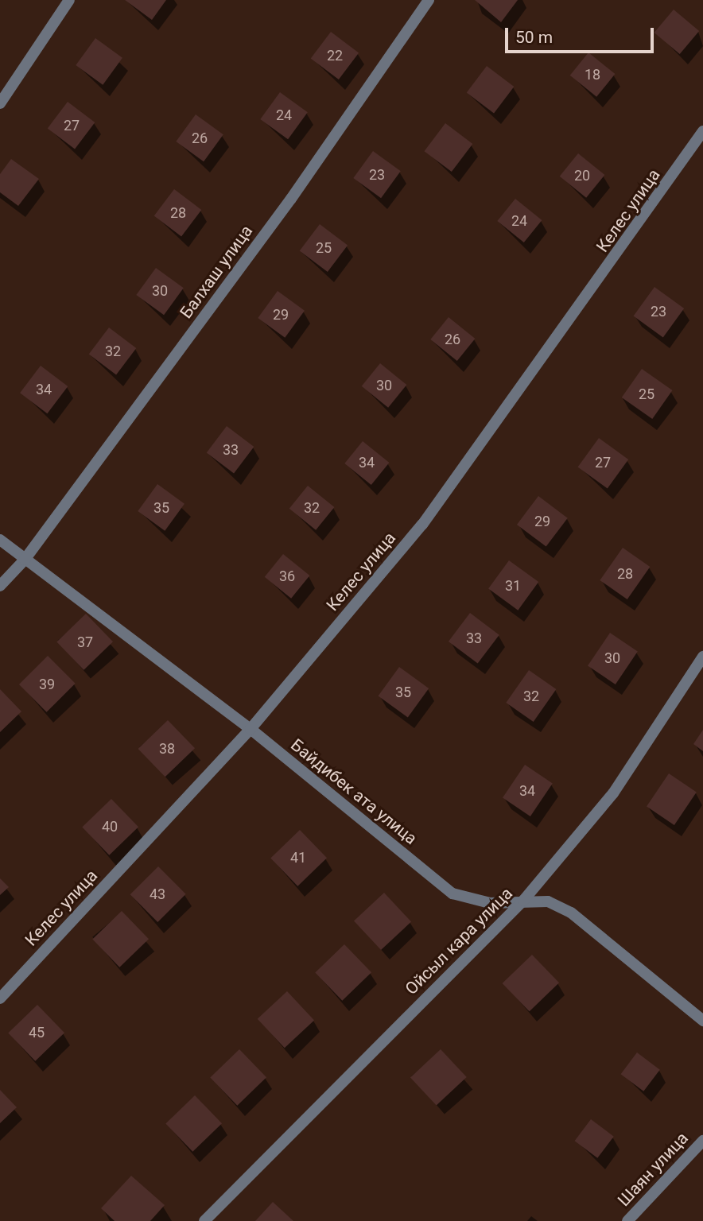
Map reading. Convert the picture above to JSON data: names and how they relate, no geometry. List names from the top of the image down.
{
  "streets": {
    "street": [
      "Келес улица",
      "Балхаш улица",
      "Байдибек ата улица",
      "Ойсыл кара улица",
      "Шаян улица"
    ]
  },
  "crossings": [
    ["Келес улица", "Байдибек ата улица"],
    ["Балхаш улица", "Байдибек ата улица"],
    ["Байдибек ата улица", "Ойсыл кара улица"]
  ],
  "house_numbers": [
    "22",
    "18",
    "24",
    "27",
    "26",
    "23",
    "20",
    "28",
    "24",
    "25",
    "30",
    "23",
    "29",
    "26",
    "32",
    "30",
    "34",
    "25",
    "33",
    "34",
    "27",
    "35",
    "32",
    "29",
    "28",
    "36",
    "31",
    "33",
    "37",
    "30",
    "39",
    "35",
    "32",
    "38",
    "34",
    "40",
    "41",
    "43",
    "45"
  ],
  "scale_bar": "50 m"
}
